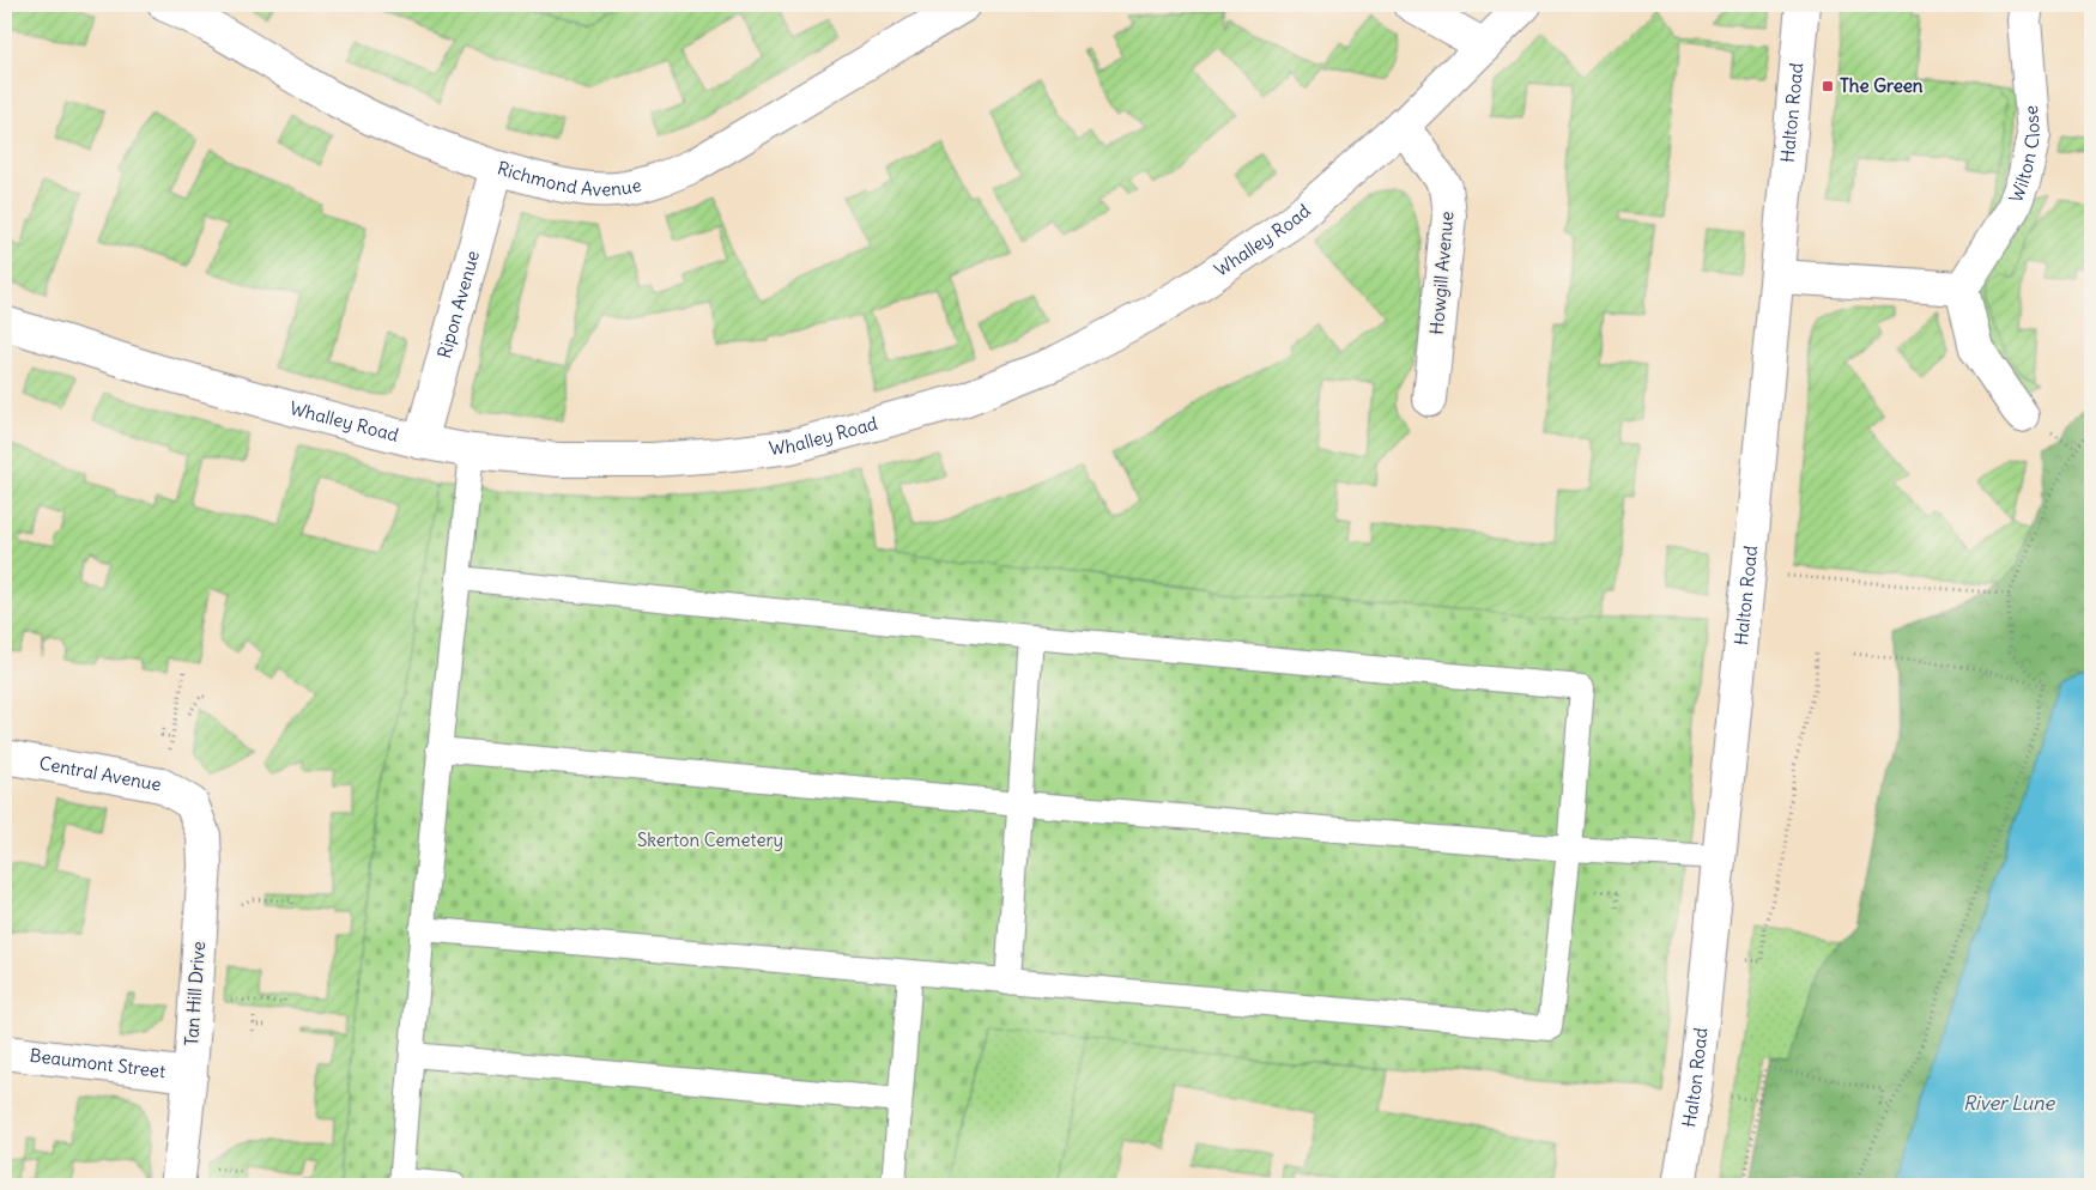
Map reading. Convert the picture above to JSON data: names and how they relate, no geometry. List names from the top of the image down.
{
  "streets": {
    "street": [
      "Halton Road",
      "Wilton Close",
      "Richmond Avenue",
      "Whalley Road",
      "Howgill Avenue",
      "Ripon Avenue",
      "Central Avenue",
      "Tan Hill Drive",
      "Beaumont Street"
    ]
  },
  "crossings": [
    ["Richmond Avenue", "Ripon Avenue"],
    ["Whalley Road", "Howgill Avenue"],
    ["Whalley Road", "Ripon Avenue"],
    ["Central Avenue", "Tan Hill Drive"],
    ["Tan Hill Drive", "Beaumont Street"]
  ],
  "water": ["River Lune"],
  "parks": ["Skerton Cemetery"],
  "places": {
    "transit": ["The Green"]
  }
}
